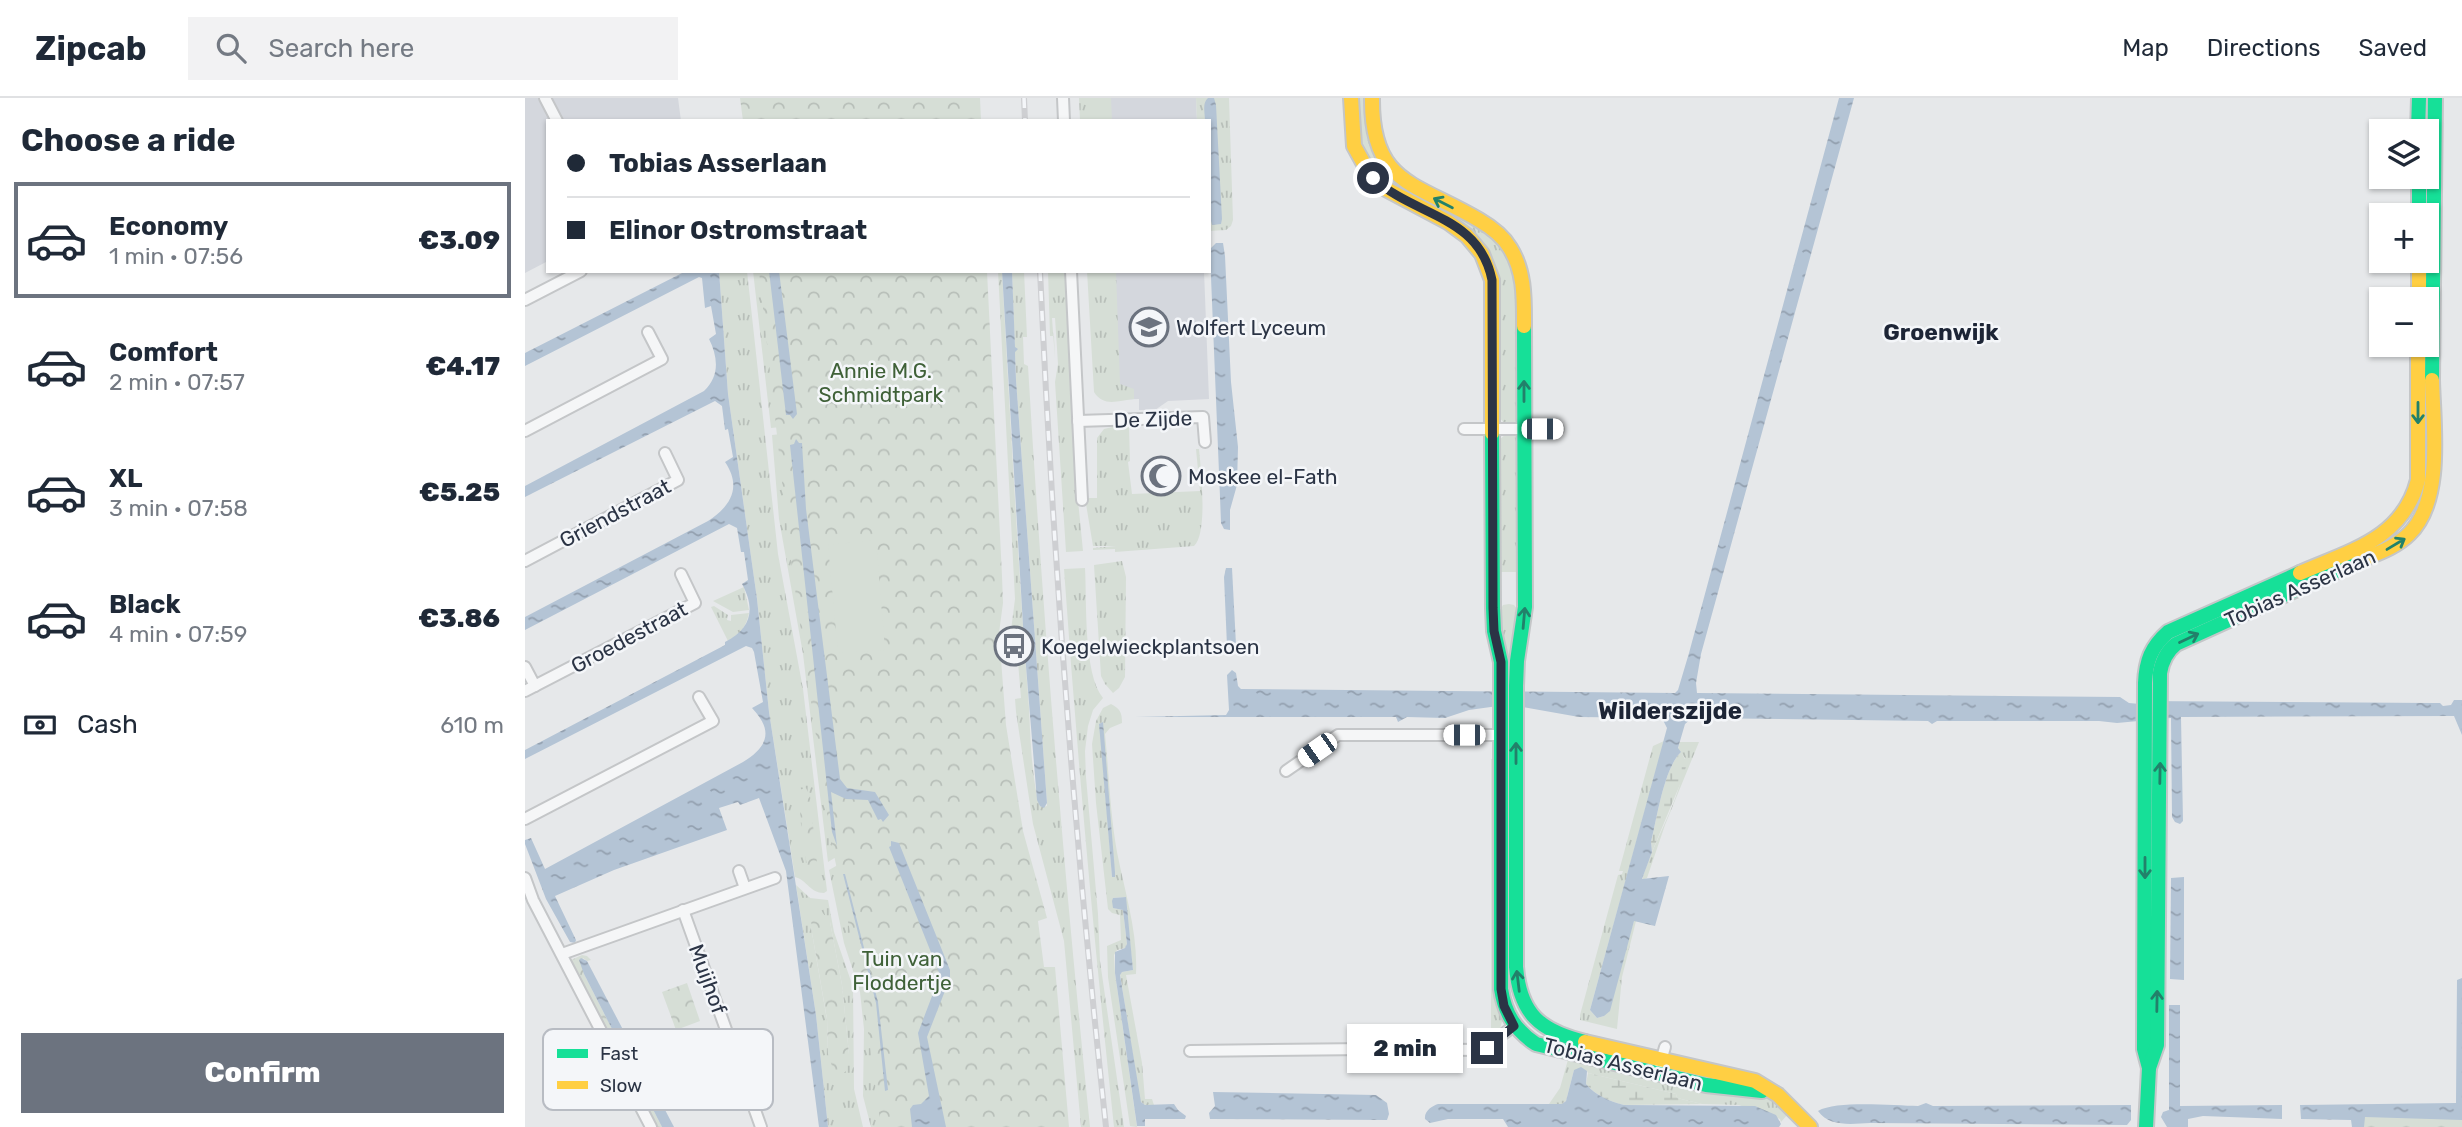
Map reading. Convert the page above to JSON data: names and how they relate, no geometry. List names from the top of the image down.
{
  "streets": {
    "street": [
      "De Zijde",
      "Griendstraat",
      "Tobias Asserlaan",
      "Groedestraat",
      "Muijhof"
    ]
  },
  "districts": ["Groenwijk", "Wilderszijde"],
  "parks": ["Annie M.G. Schmidtpark", "Tuin van Floddertje"],
  "places": {
    "school or university": ["Wolfert Lyceum"],
    "mosque": ["Moskee el-Fath"],
    "bus stop": ["Koegelwieckplantsoen"]
  },
  "legend": ["Fast", "Slow"],
  "page": {
    "header": "Zipcab",
    "search": "Search here",
    "nav": ["Map", "Directions", "Saved"],
    "heading": "Choose a ride",
    "map_buttons": ["+", "−"],
    "banner": ["Tobias Asserlaan", "Elinor Ostromstraat"],
    "list": [
      {
        "name": "Economy",
        "note": "1 min · 07:56",
        "value": "€3.09"
      },
      {
        "name": "Comfort",
        "note": "2 min · 07:57",
        "value": "€4.17"
      },
      {
        "name": "XL",
        "note": "3 min · 07:58",
        "value": "€5.25"
      },
      {
        "name": "Black",
        "note": "4 min · 07:59",
        "value": "€3.86"
      }
    ],
    "pay": ["Cash", "610 m"],
    "buttons": "Confirm",
    "bubble": "2 min"
  }
}
